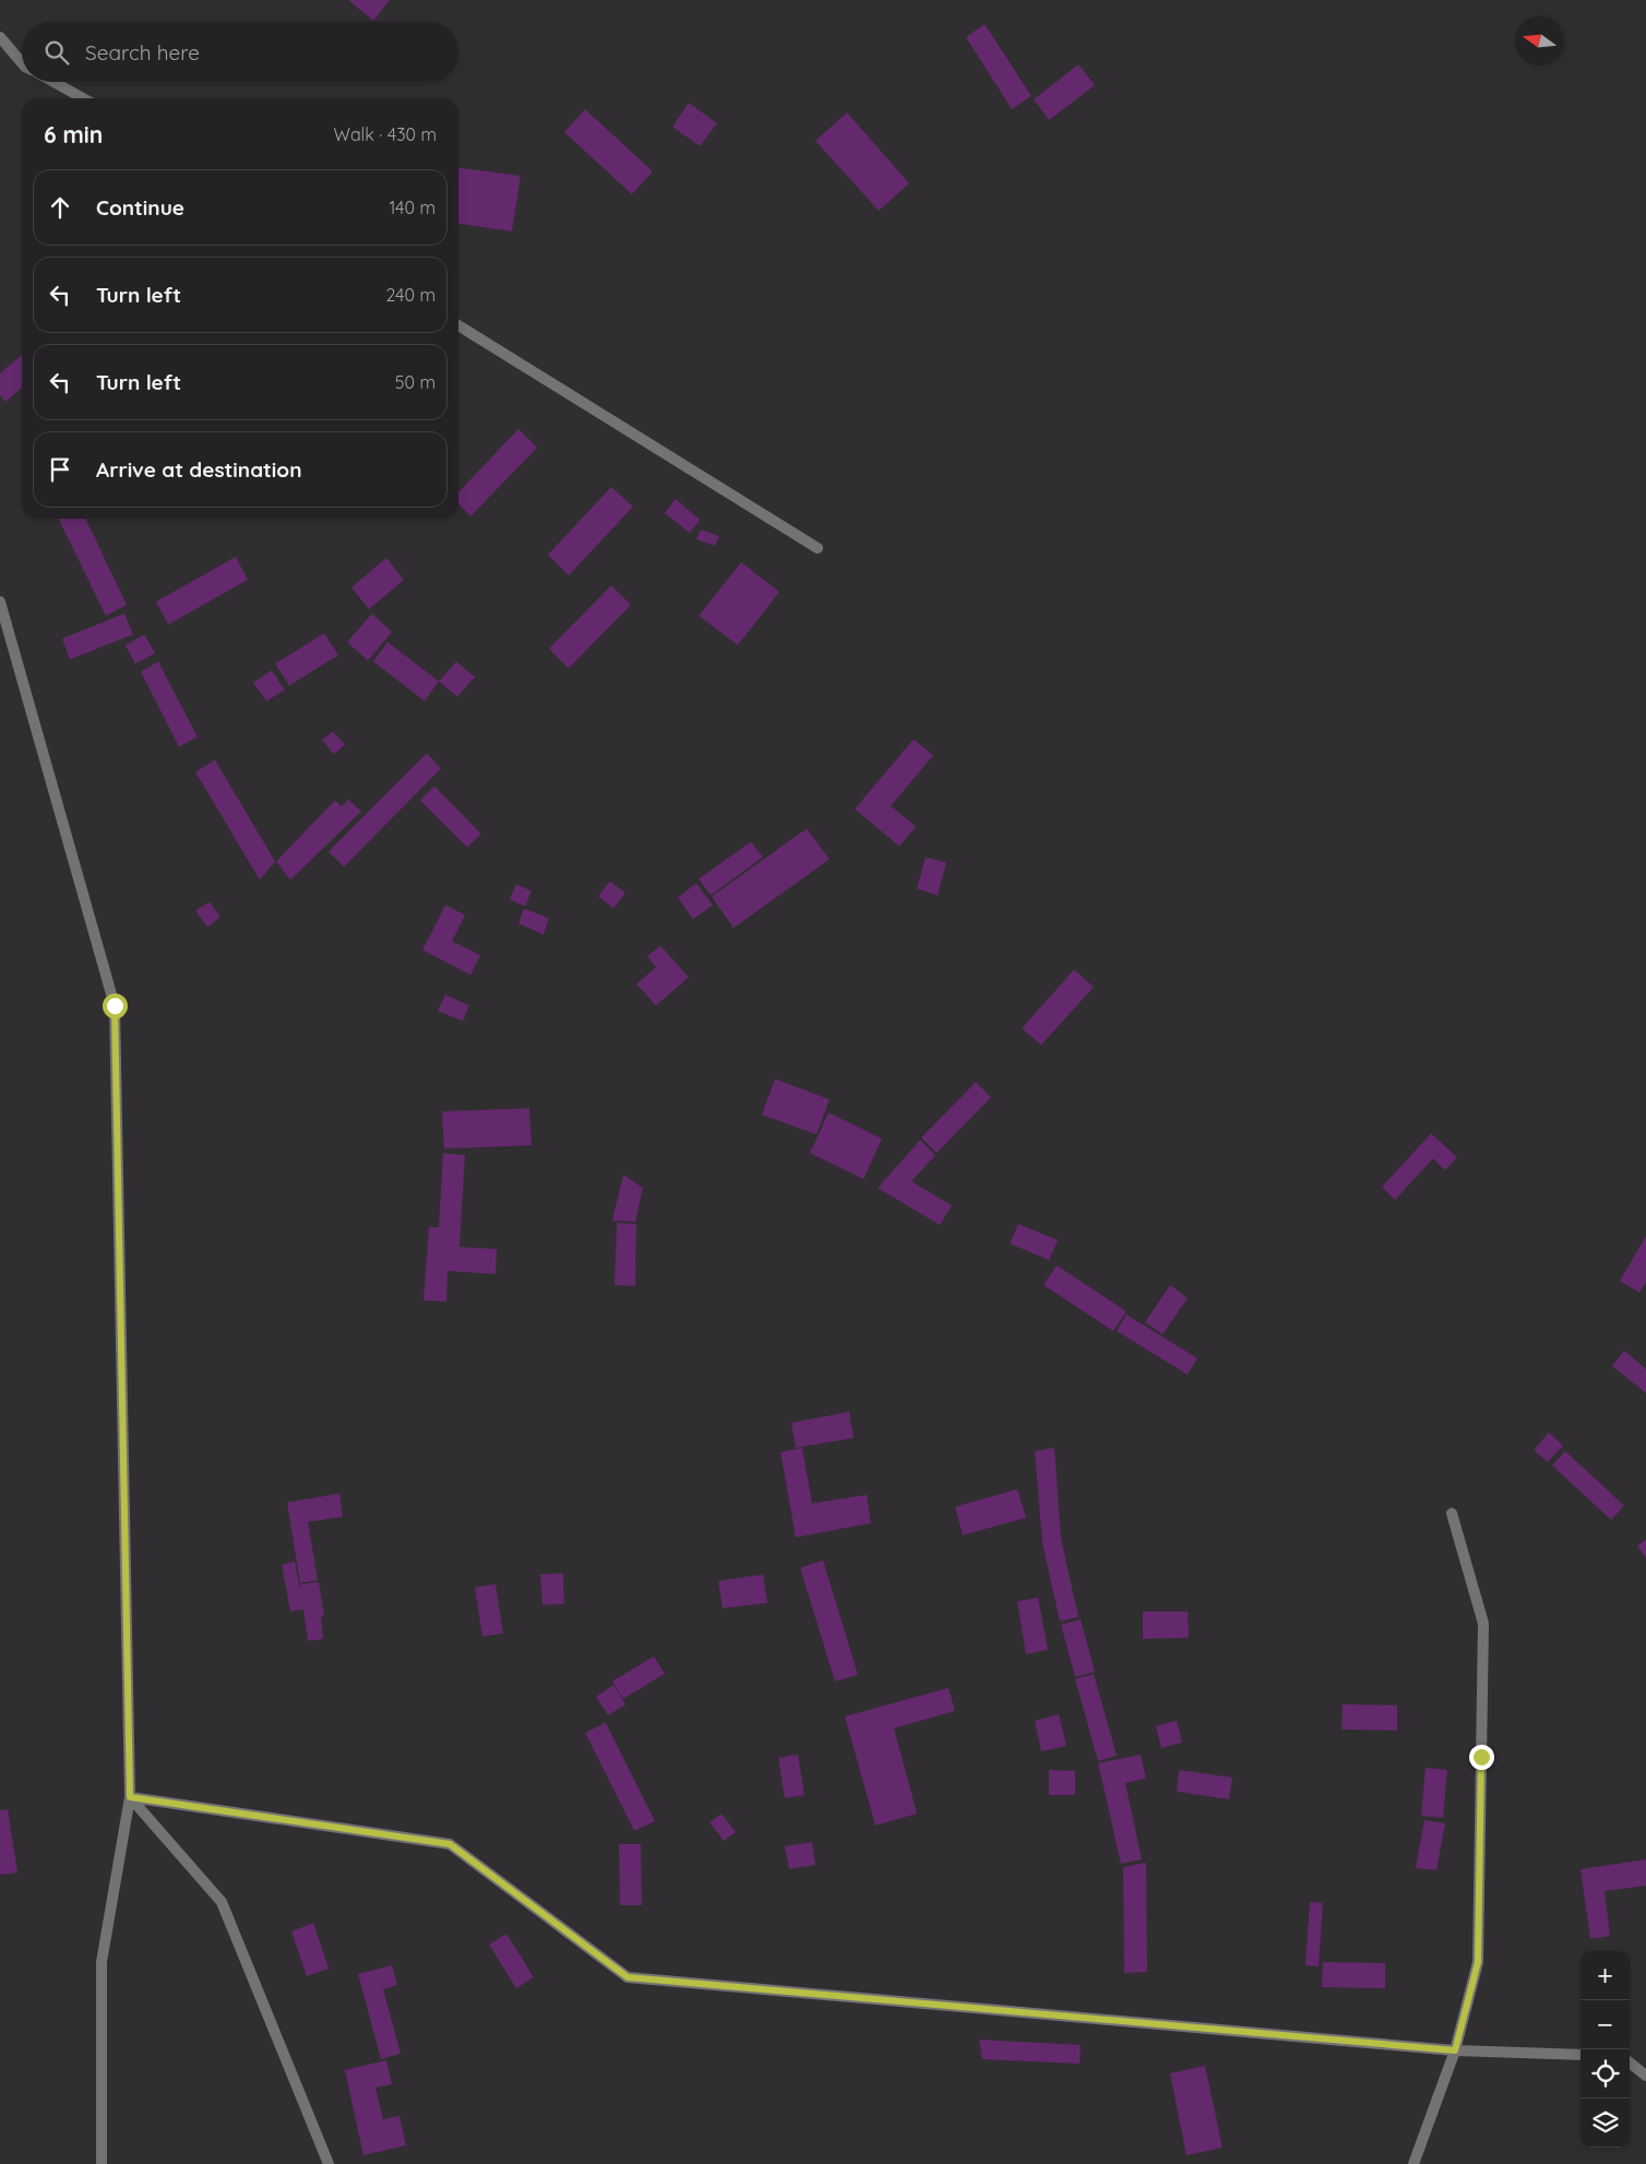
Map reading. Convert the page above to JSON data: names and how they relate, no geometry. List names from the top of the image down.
{
  "north": "left",
  "page": {
    "search": "Search here",
    "heading": ["6 min", "Walk · 430 m"],
    "list": [
      ["Continue", "140 m"],
      ["Turn left", "240 m"],
      ["Turn left", "50 m"],
      "Arrive at destination"
    ],
    "map_buttons": ["+", "−"]
  }
}
